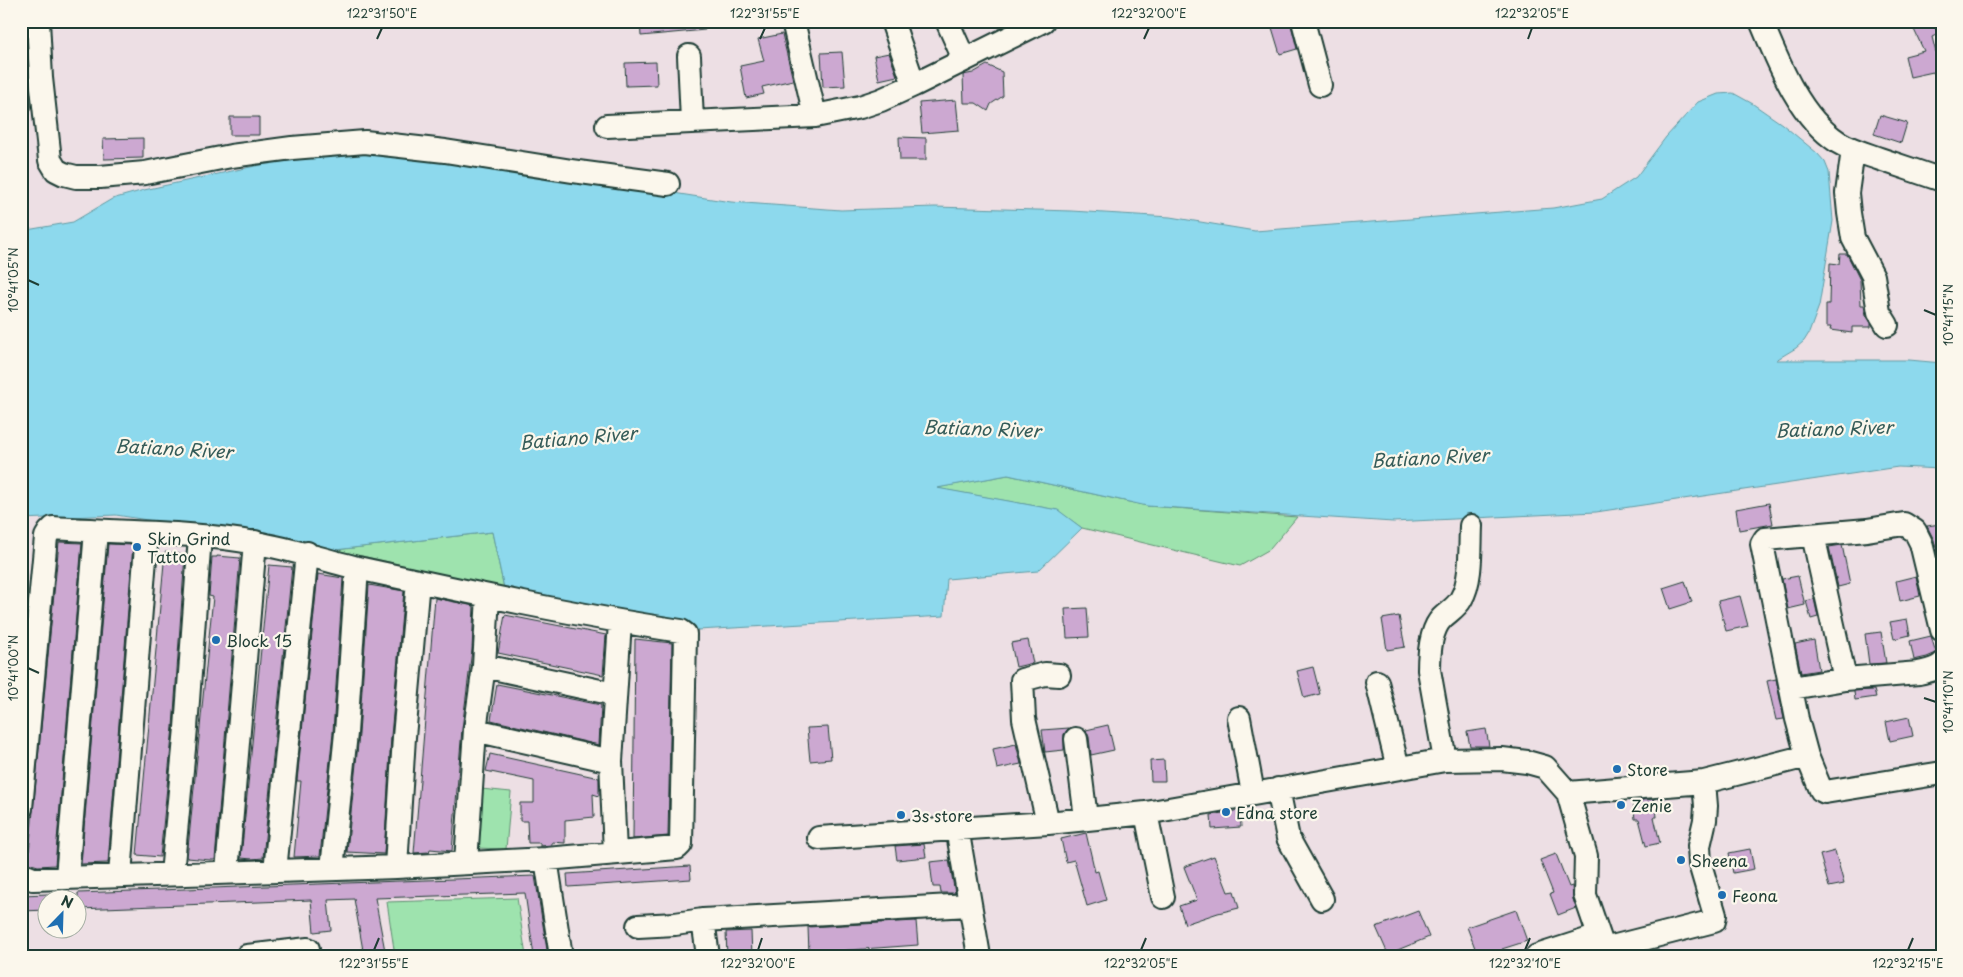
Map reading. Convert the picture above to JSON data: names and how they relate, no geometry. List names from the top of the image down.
{
  "water": ["Batiano River"],
  "places": [
    "Skin Grind Tattoo",
    "Block 15",
    "Store",
    "Zenie",
    "Edna store",
    "3s store",
    "Sheena",
    "Feona"
  ],
  "north": "top right",
  "coordinates": [
    "122°31'50\"E",
    "122°31'55\"E",
    "122°32'00\"E",
    "122°32'05\"E",
    "10°41'05\"N",
    "10°41'15\"N",
    "10°41'00\"N",
    "10°41'10\"N",
    "122°32'10\"E",
    "122°32'15\"E"
  ]
}
